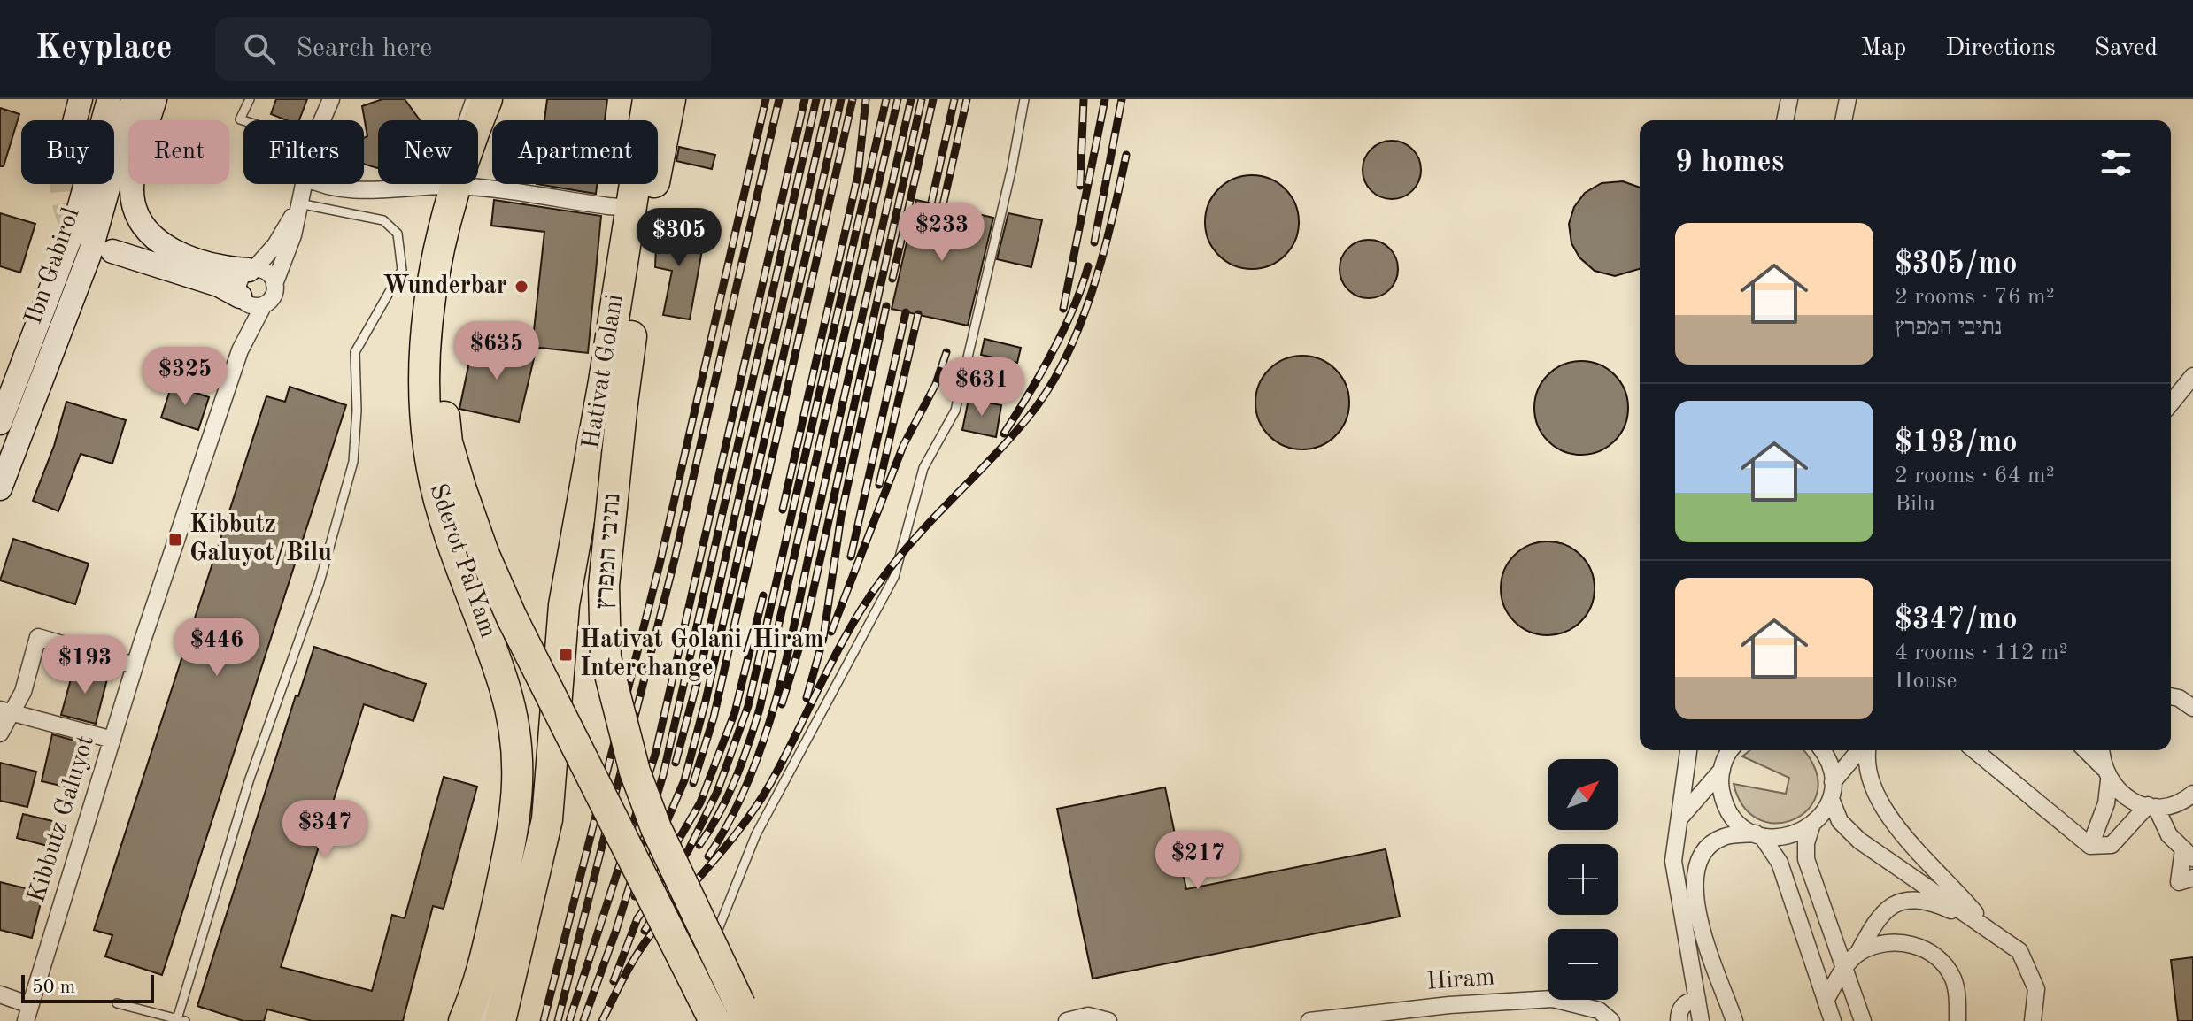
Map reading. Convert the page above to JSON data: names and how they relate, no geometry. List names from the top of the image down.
{
  "streets": {
    "highway": ["Hativat Golani", "נתיבי המפרץ", "Sderot PalYam"],
    "street": ["Ibn Gabirol", "Kibbutz Galuyot", "Hiram"]
  },
  "places": {
    "other": ["Wunderbar"],
    "transit": ["Kibbutz Galuyot/Bilu", "Hativat Golani/Hiram Interchange"]
  },
  "scale_bar": "50 m",
  "north": "top right",
  "page": {
    "header": "Keyplace",
    "search": "Search here",
    "nav": ["Map", "Directions", "Saved"],
    "chip": [
      "Buy",
      "Rent",
      "Filters",
      "New",
      "Apartment"
    ],
    "heading": "9 homes",
    "price": [
      "$233",
      "$305",
      "$635",
      "$325",
      "$631",
      "$446",
      "$193",
      "$347",
      "$217"
    ],
    "list": [
      {
        "name": "$305/mo",
        "note": "2 rooms · 76 m² · נתיבי המפרץ"
      },
      {
        "name": "$193/mo",
        "note": "2 rooms · 64 m² · Bilu"
      },
      {
        "name": "$347/mo",
        "note": "4 rooms · 112 m² · House"
      }
    ],
    "map_buttons": ["+", "−"],
    "scale": "50 m"
  }
}
